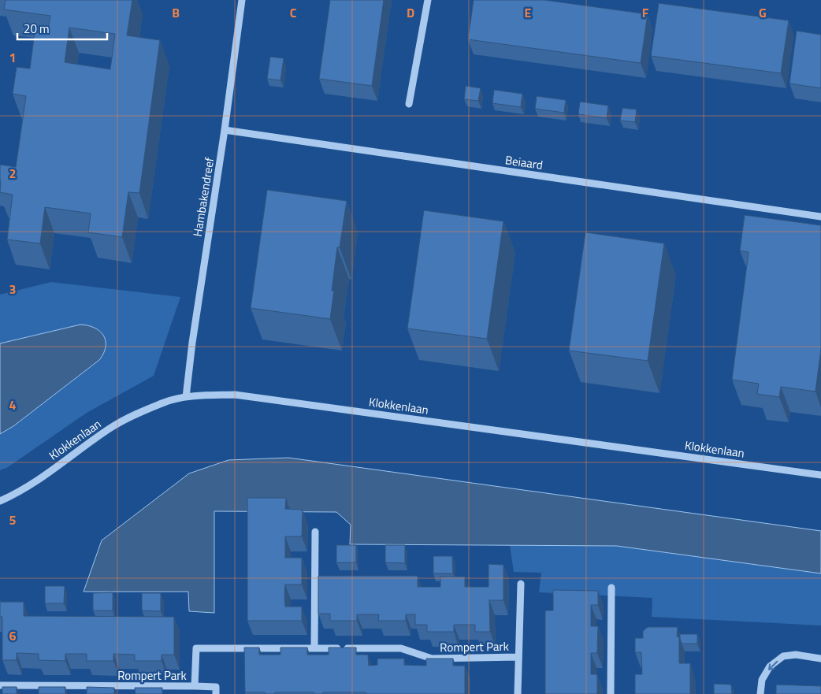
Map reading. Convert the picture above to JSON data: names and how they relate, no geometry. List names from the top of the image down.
{
  "streets": {
    "street": [
      "Beiaard",
      "Hambakendreef",
      "Klokkenlaan",
      "Rompert Park"
    ]
  },
  "crossings": [
    ["Beiaard", "Hambakendreef"],
    ["Hambakendreef", "Klokkenlaan"]
  ],
  "scale_bar": "20 m",
  "grid": {
    "columns": [
      "B",
      "C",
      "D",
      "E",
      "F",
      "G"
    ],
    "rows": [
      "1",
      "2",
      "3",
      "4",
      "5",
      "6"
    ]
  }
}
